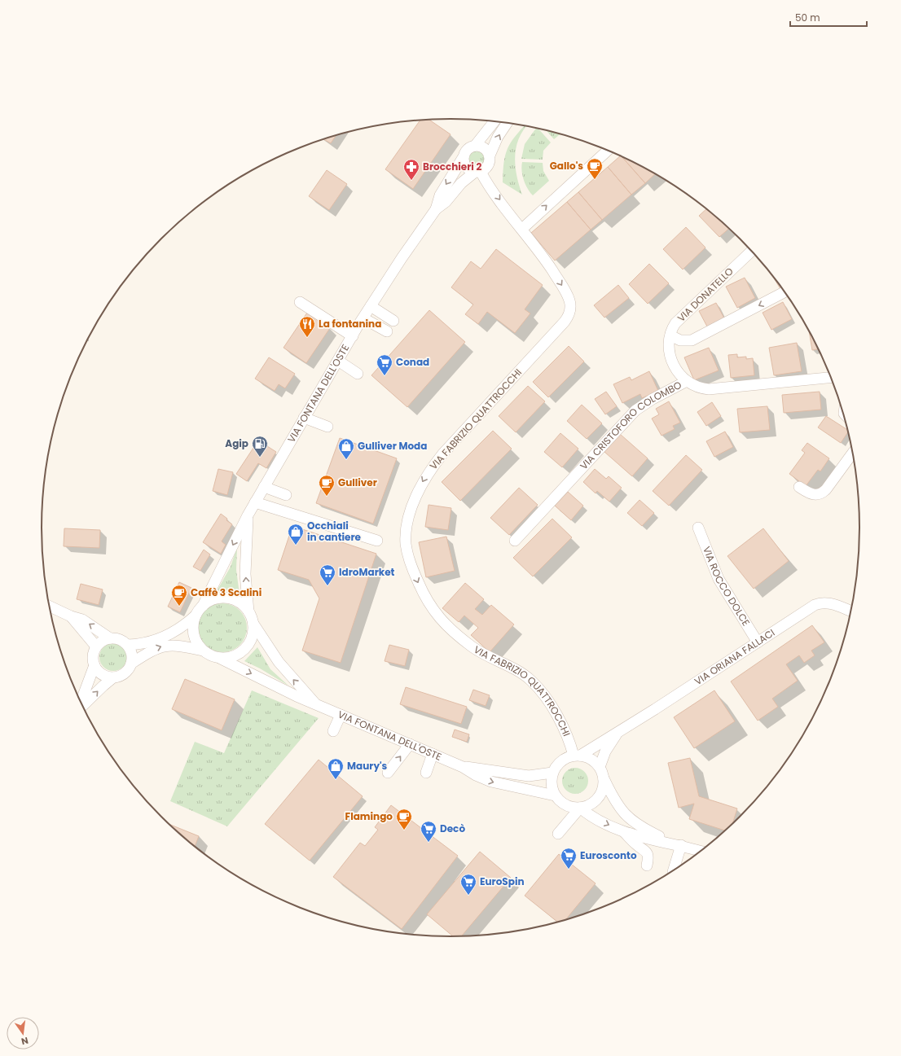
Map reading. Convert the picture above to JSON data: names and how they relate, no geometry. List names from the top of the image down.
{
  "streets": {
    "street": [
      "VIA DONATELLO",
      "VIA FONTANA DELL'OSTE",
      "VIA FABRIZIO QUATTROCCHI",
      "VIA CRISTOFORO COLOMBO",
      "VIA ROCCO DOLCE",
      "VIA ORIANA FALLACI"
    ]
  },
  "crossings": [
    ["VIA DONATELLO", "VIA CRISTOFORO COLOMBO"],
    ["VIA FONTANA DELL'OSTE", "VIA FABRIZIO QUATTROCCHI"],
    ["VIA FONTANA DELL'OSTE", "VIA ORIANA FALLACI"],
    ["VIA FABRIZIO QUATTROCCHI", "VIA ORIANA FALLACI"],
    ["VIA ROCCO DOLCE", "VIA ORIANA FALLACI"]
  ],
  "places": {
    "cafe": [
      "Gallo's",
      "Gulliver",
      "Caffè 3 Scalini",
      "Flamingo"
    ],
    "pharmacy": ["Brocchieri 2"],
    "restaurant": ["La fontanina"],
    "supermarket": [
      "Conad",
      "IdroMarket",
      "Decò",
      "Eurosconto",
      "EuroSpin"
    ],
    "fuel station": ["Agip"],
    "shop": ["Gulliver Moda", "Occhiali in cantiere", "Maury's"]
  },
  "scale_bar": "50 m",
  "north": "bottom"
}
